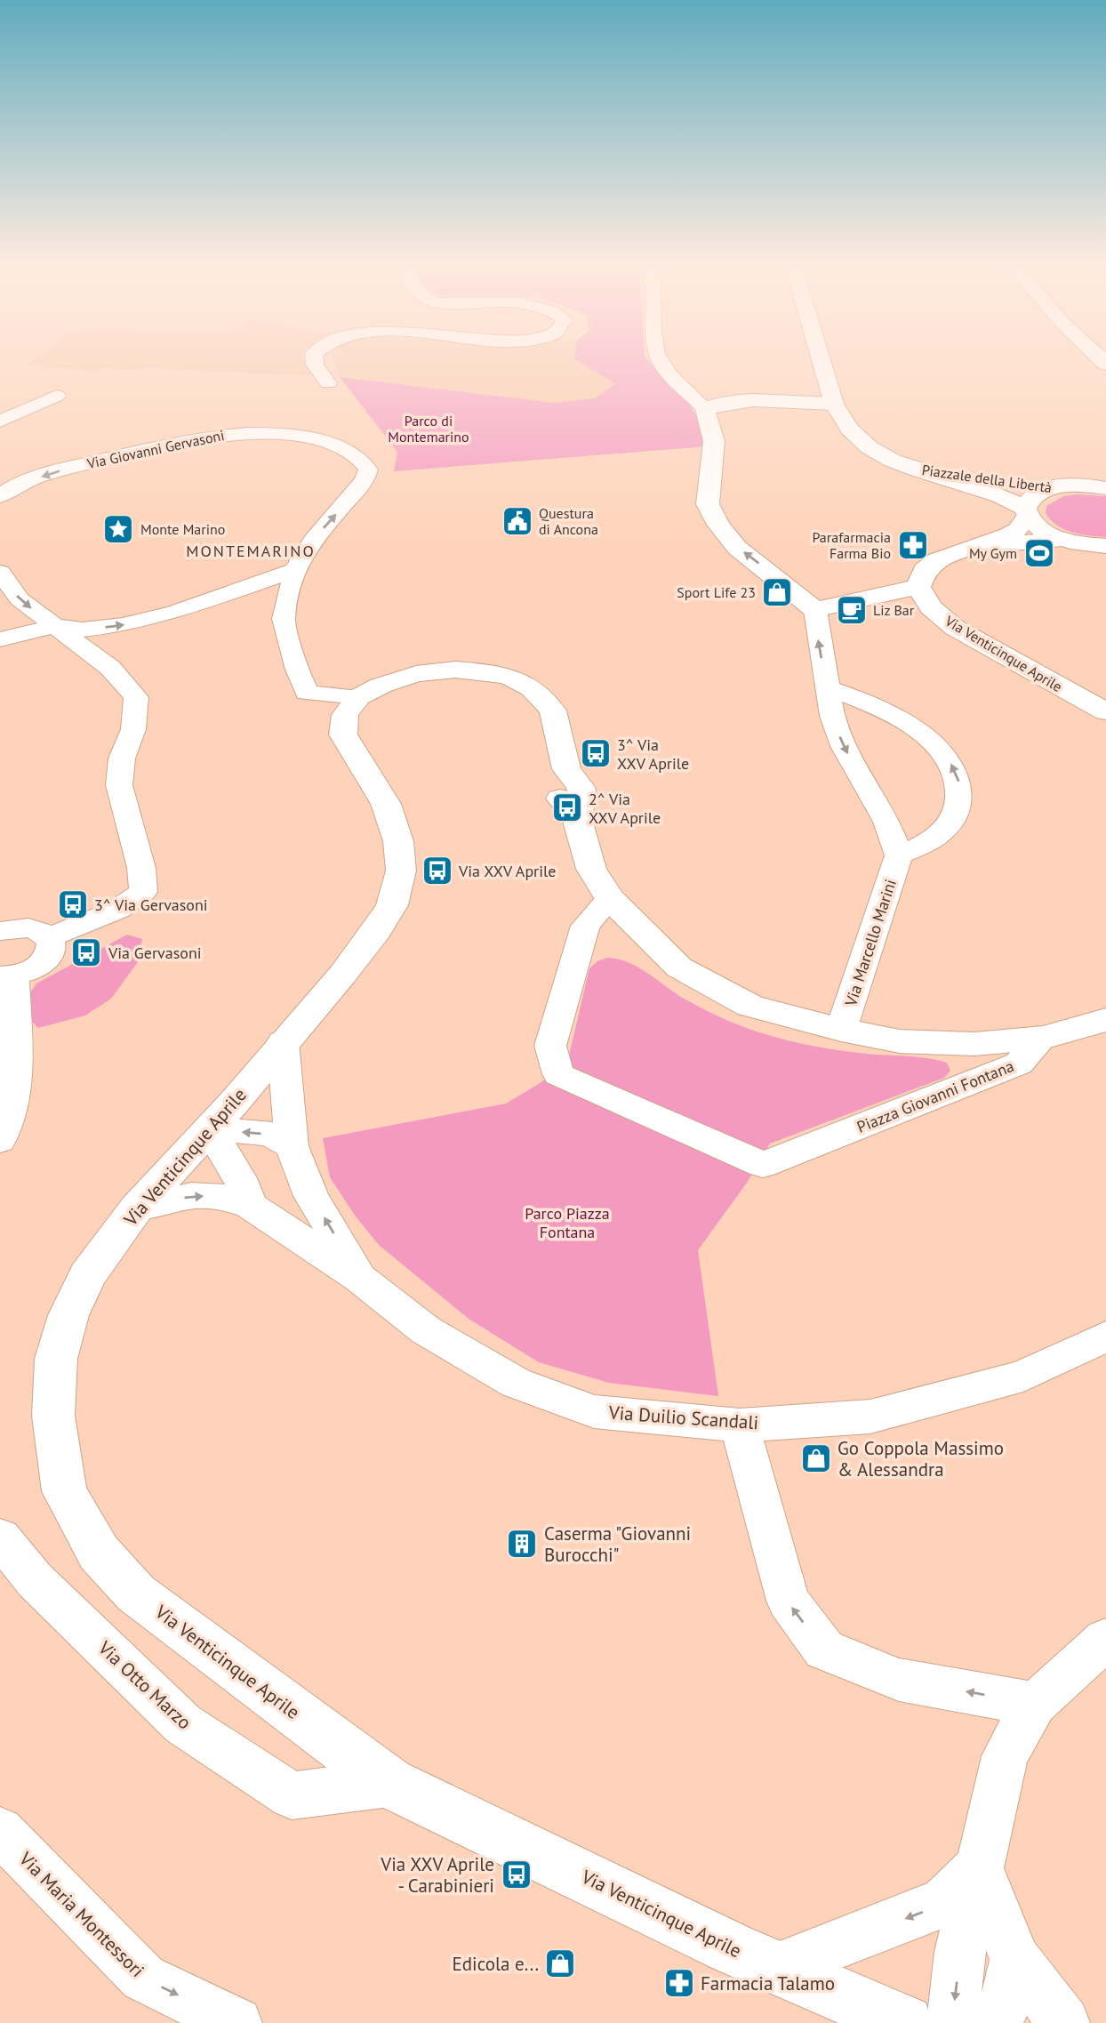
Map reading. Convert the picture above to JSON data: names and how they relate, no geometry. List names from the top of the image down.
{
  "streets": {
    "street": [
      "Via Giovanni Gervasoni",
      "Piazzale della Libertà",
      "Via Venticinque Aprile",
      "Via Marcello Marini",
      "Piazza Giovanni Fontana",
      "Via Duilio Scandali",
      "Via Otto Marzo",
      "Via Maria Montessori"
    ]
  },
  "crossings": [
    ["Via Giovanni Gervasoni", "Via Venticinque Aprile"],
    ["Via Venticinque Aprile", "Via Duilio Scandali"],
    ["Via Venticinque Aprile", "Via Otto Marzo"],
    ["Via Marcello Marini", "Piazza Giovanni Fontana"]
  ],
  "one_way": ["Via Maria Montessori"],
  "districts": ["MONTEMARINO"],
  "parks": ["Parco di Montemarino", "Parco Piazza Fontana"],
  "places": {
    "public building": ["Questura di Ancona"],
    "place": ["Monte Marino"],
    "pharmacy": ["Parafarmacia Farma Bio", "Farmacia Talamo"],
    "sports": ["My Gym"],
    "shop": ["Sport Life 23", "Go Coppola Massimo & Alessandra", "Edicola e..."],
    "cafe": ["Liz Bar"],
    "bus stop": [
      "3^ Via XXV Aprile",
      "2^ Via XXV Aprile",
      "Via XXV Aprile",
      "3^ Via Gervasoni",
      "Via Gervasoni",
      "Via XXV Aprile - Carabinieri"
    ],
    "building": ["Caserma \"Giovanni Burocchi\""]
  }
}
